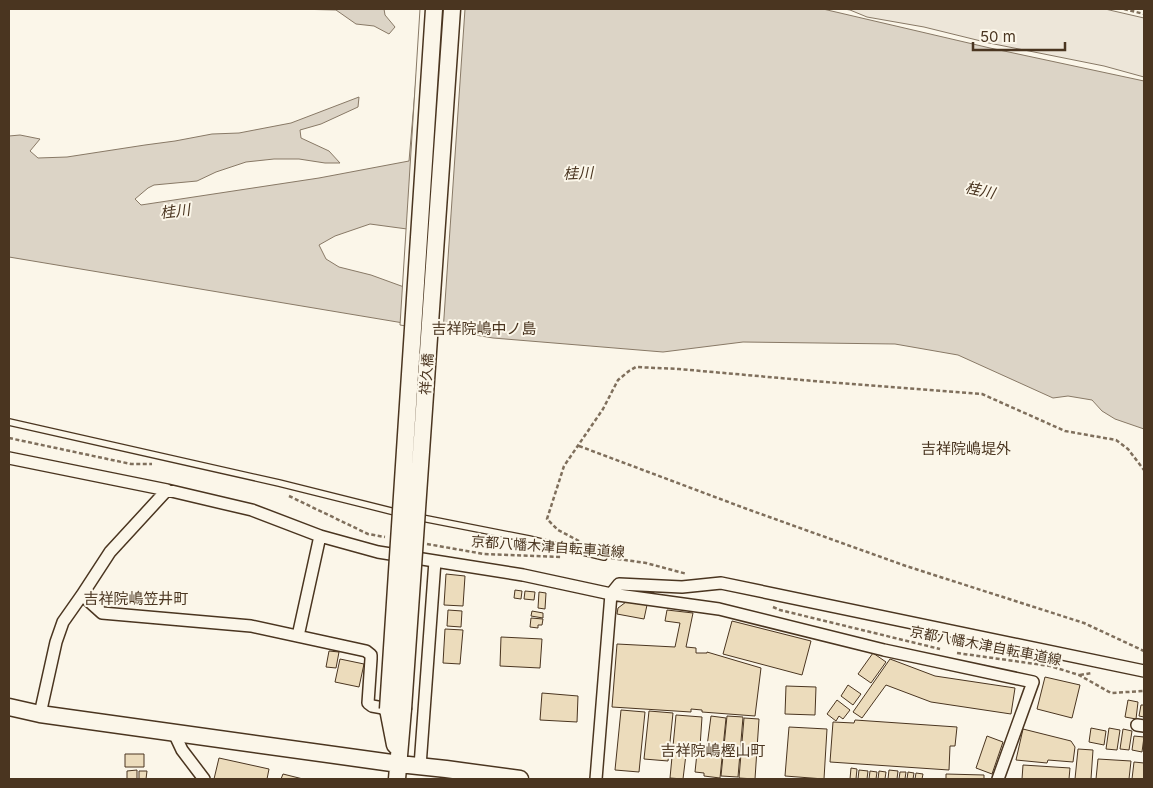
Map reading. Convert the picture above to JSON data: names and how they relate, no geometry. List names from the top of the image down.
{
  "streets": {
    "street": ["祥久橋"],
    "path": ["京都八幡木津自転車道線"]
  },
  "districts": [
    "吉祥院嶋中ノ島",
    "吉祥院嶋堤外",
    "吉祥院嶋笠井町",
    "吉祥院嶋樫山町"
  ],
  "water": ["桂川"],
  "scale_bar": "50 m"
}
